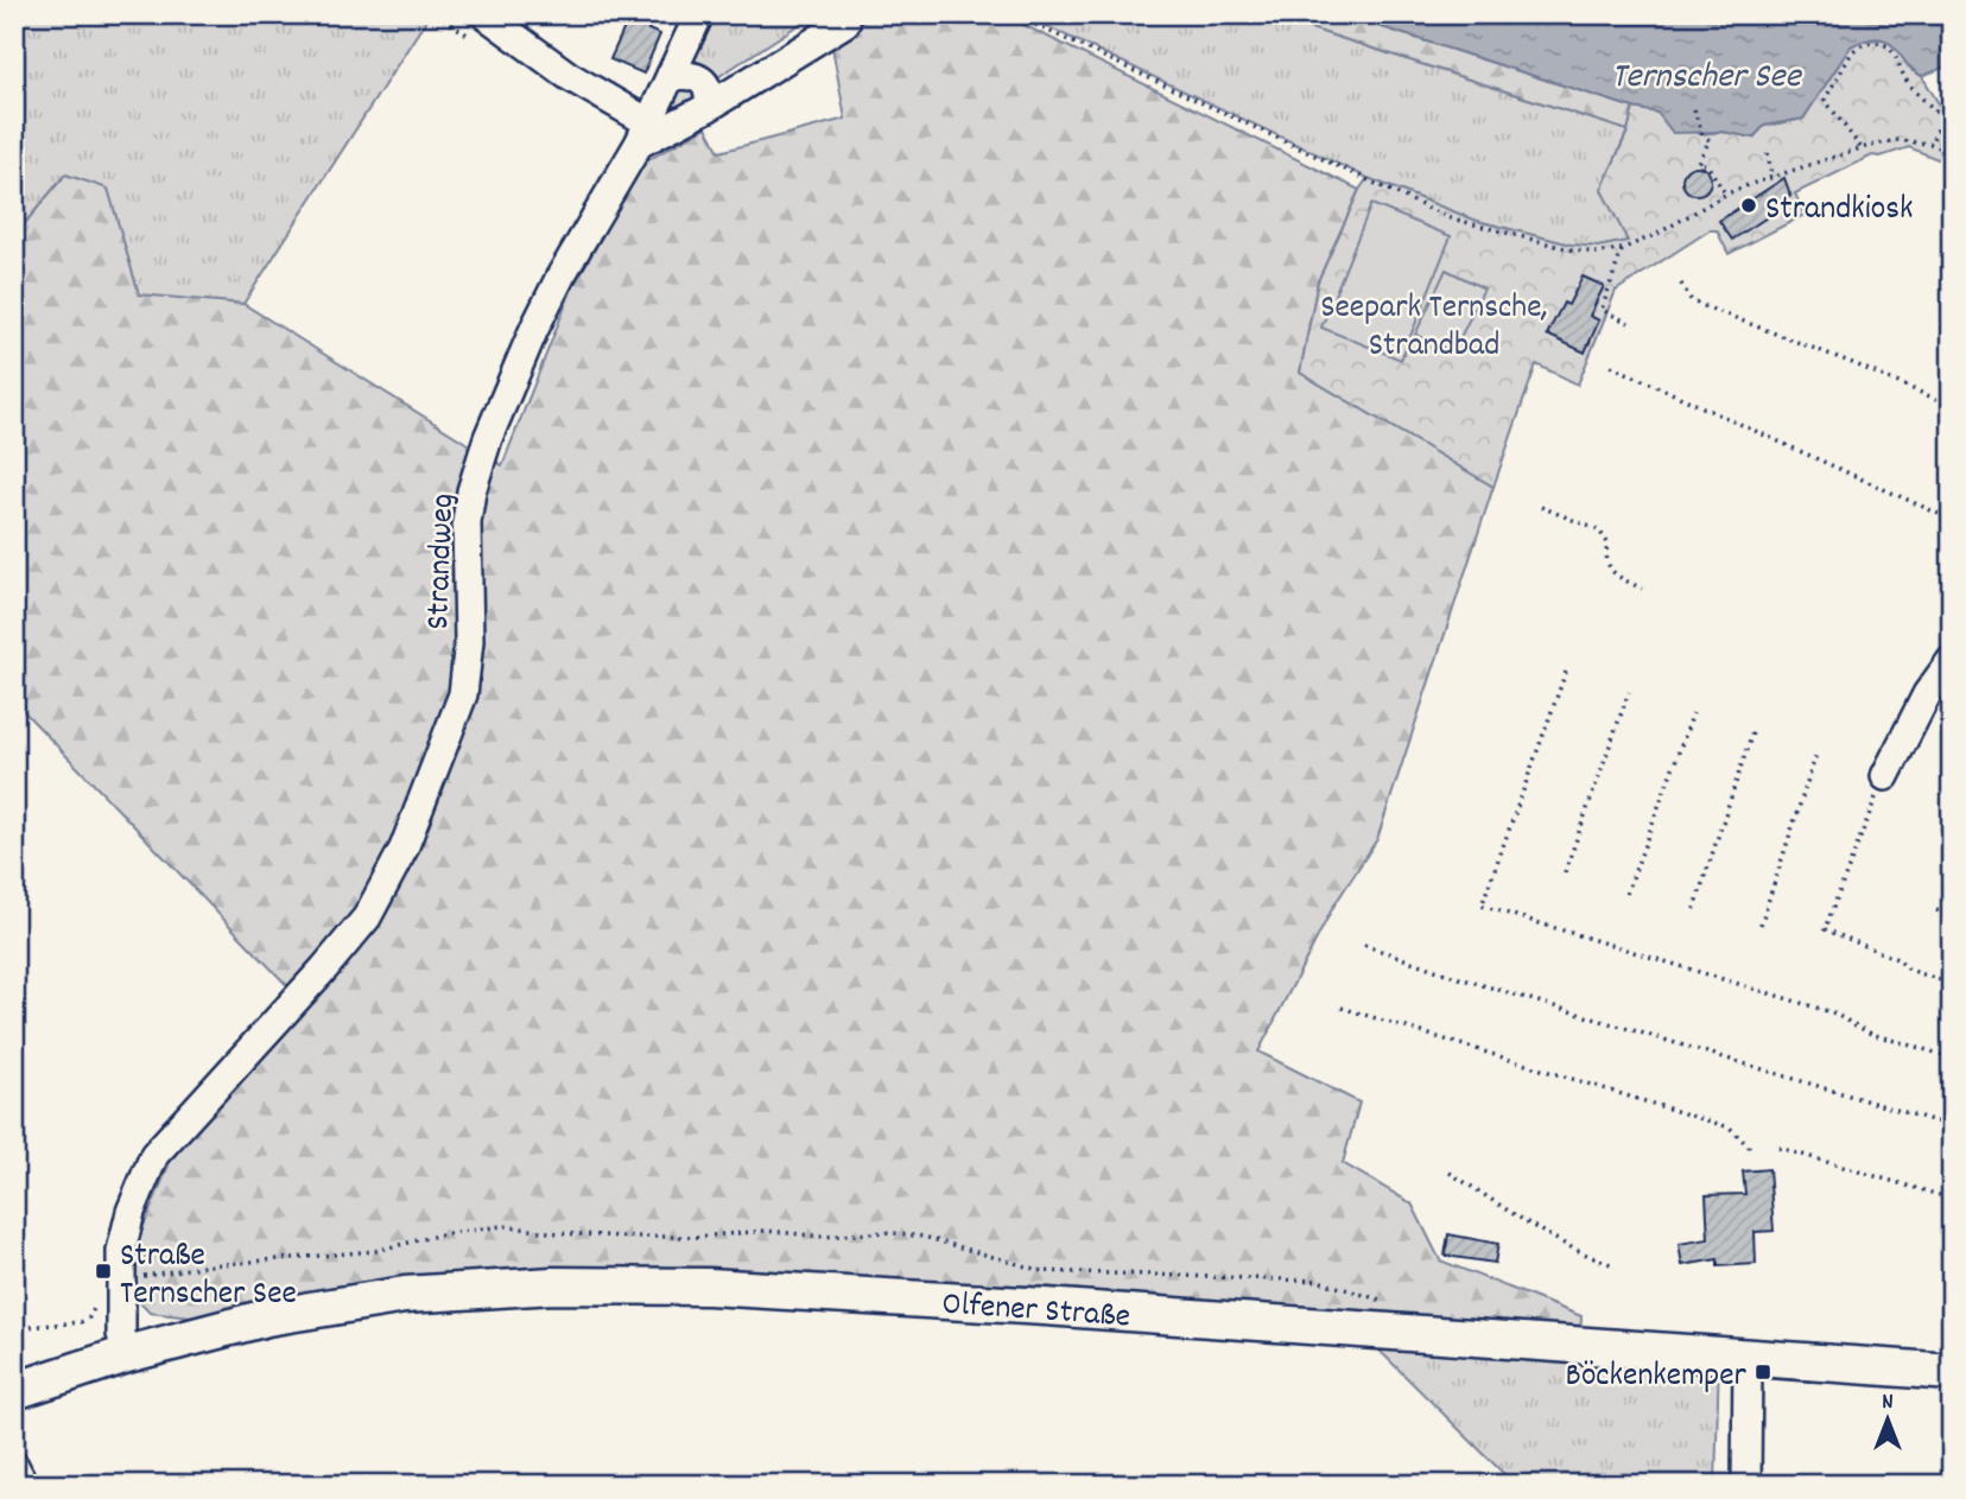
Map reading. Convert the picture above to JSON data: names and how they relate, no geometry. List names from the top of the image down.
{
  "streets": {
    "main road": ["Olfener Straße"],
    "street": ["Strandweg"]
  },
  "water": ["Ternscher See"],
  "parks": ["Seepark Ternsche, Strandbad"],
  "places": {
    "other": ["Strandkiosk"],
    "transit": ["Straße Ternscher See", "Böckenkemper"]
  },
  "north": "top"
}
